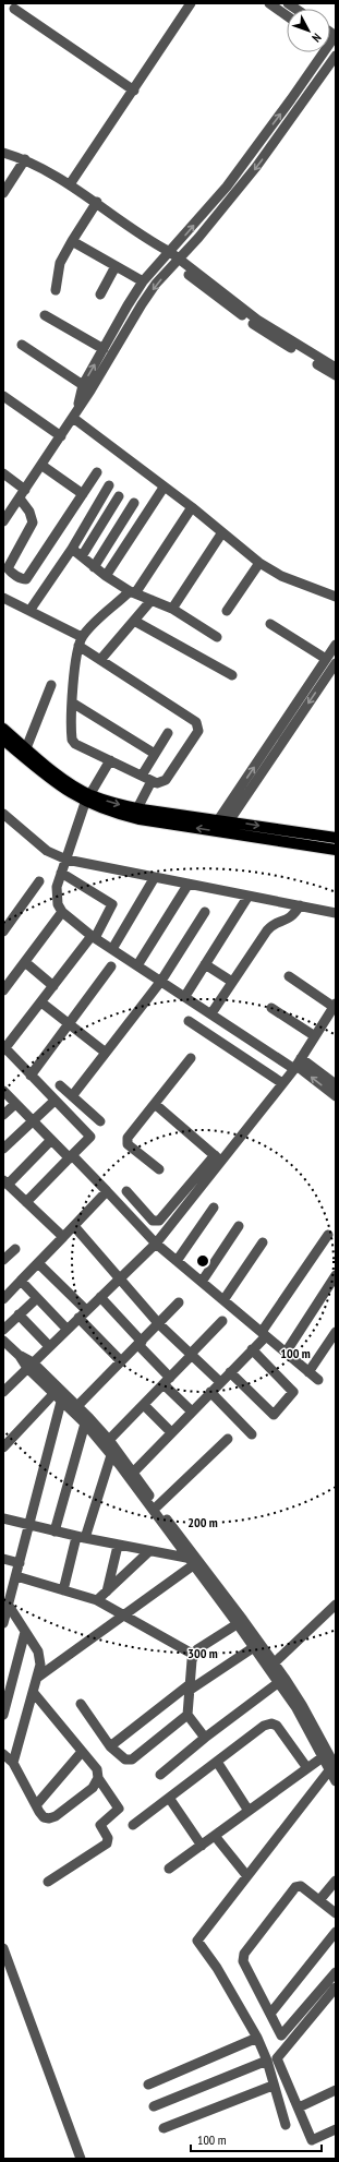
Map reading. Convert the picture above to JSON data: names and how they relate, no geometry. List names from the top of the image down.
{
  "scale_bar": "100 m",
  "north": "bottom right",
  "rings": ["100 m", "200 m", "300 m"]
}
